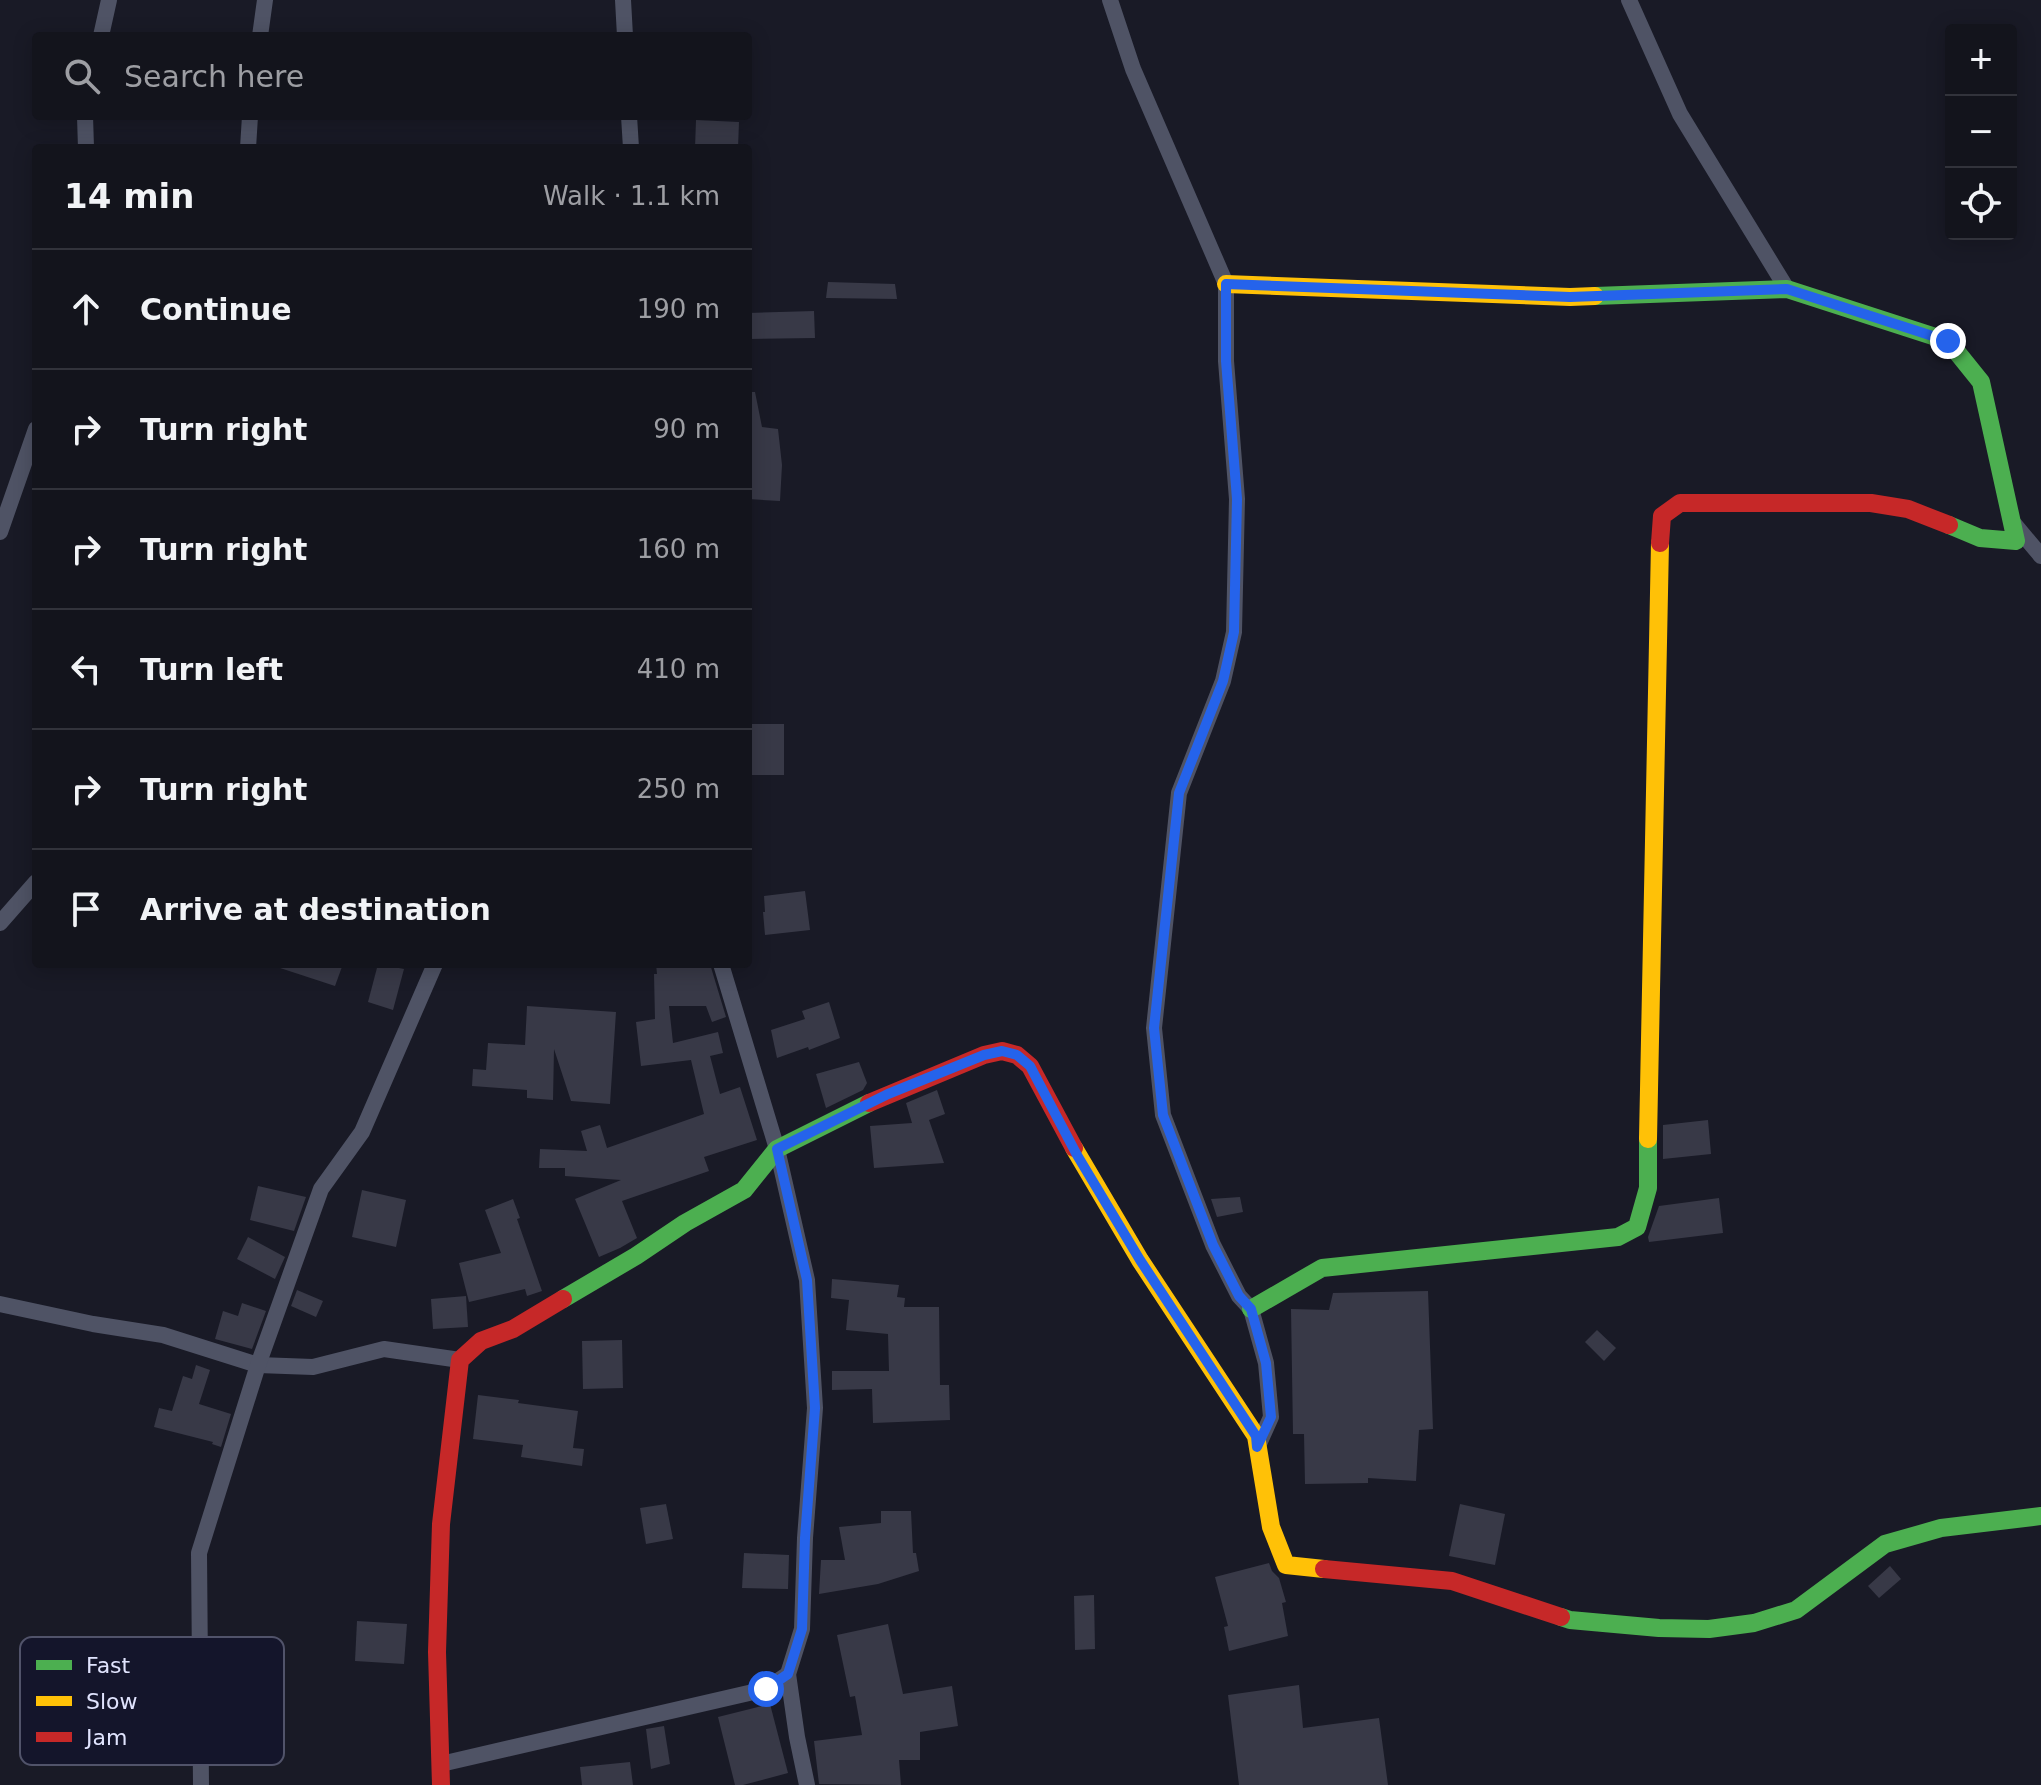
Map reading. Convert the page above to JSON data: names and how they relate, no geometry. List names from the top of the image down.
{
  "legend": ["Fast", "Slow", "Jam"],
  "page": {
    "map_buttons": ["+", "−"],
    "search": "Search here",
    "heading": ["14 min", "Walk · 1.1 km"],
    "list": [
      ["Continue", "190 m"],
      ["Turn right", "90 m"],
      ["Turn right", "160 m"],
      ["Turn left", "410 m"],
      ["Turn right", "250 m"],
      "Arrive at destination"
    ]
  }
}
